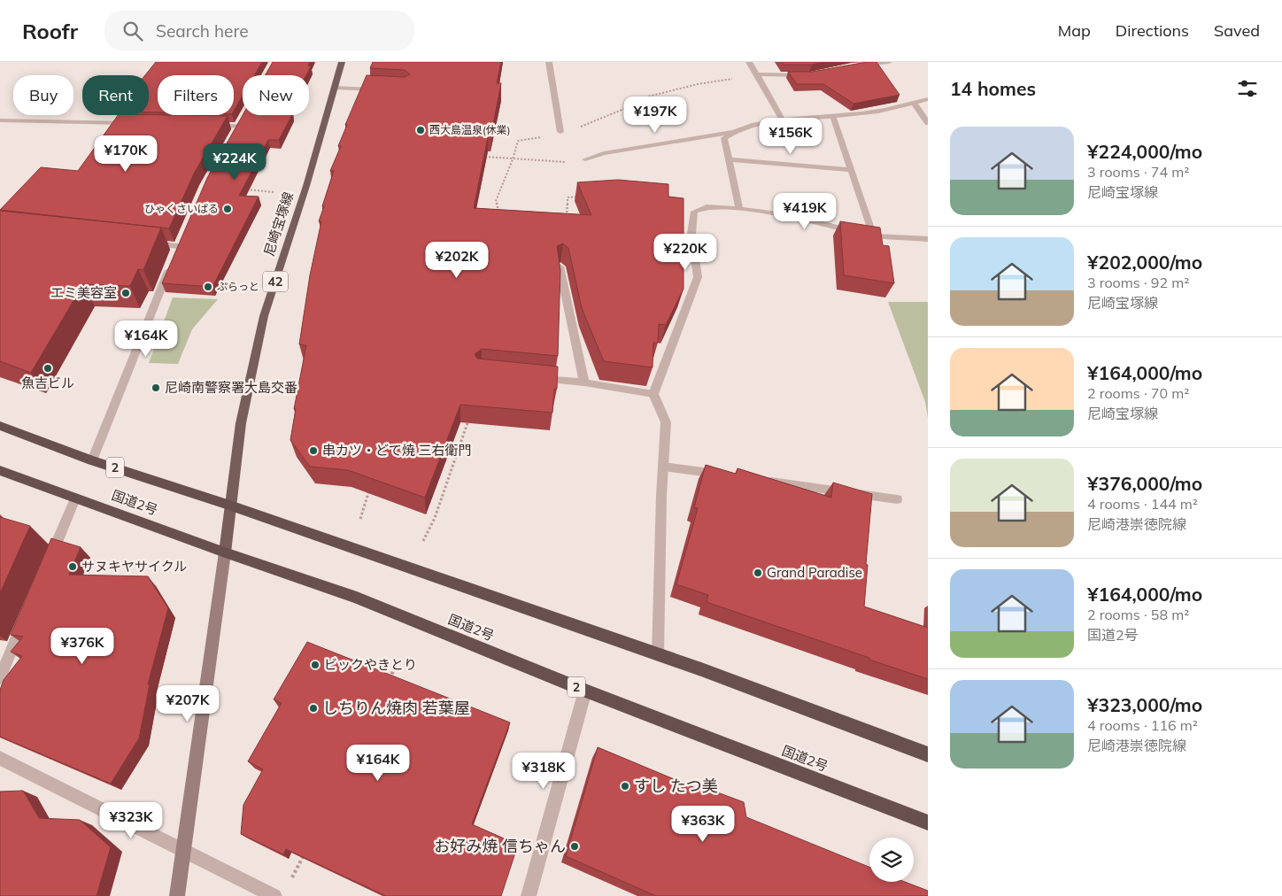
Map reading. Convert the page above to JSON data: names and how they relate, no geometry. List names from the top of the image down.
{
  "streets": {
    "highway": ["2", "国道2号"],
    "main road": ["尼崎宝塚線", "42"]
  },
  "crossings": [
    ["尼崎宝塚線", "国道2号"]
  ],
  "places": [
    "西大島温泉(休業)",
    "ひゃくさいばる",
    "ぷらっと",
    "エミ美容室",
    "魚吉ビル",
    "尼崎南警察署大島交番",
    "串カツ・どて焼 三右衛門",
    "サヌキヤサイクル",
    "Grand Paradise",
    "ビックやきとり",
    "しちりん焼肉 若葉屋",
    "すし たつ美",
    "お好み焼 信ちゃん"
  ],
  "page": {
    "header": "Roofr",
    "search": "Search here",
    "nav": ["Map", "Directions", "Saved"],
    "heading": "14 homes",
    "chip": [
      "Buy",
      "Rent",
      "Filters",
      "New"
    ],
    "price": [
      "¥197K",
      "¥156K",
      "¥170K",
      "¥224K",
      "¥419K",
      "¥220K",
      "¥202K",
      "¥164K",
      "¥376K",
      "¥207K",
      "¥164K",
      "¥318K",
      "¥323K",
      "¥363K"
    ],
    "list": [
      {
        "name": "¥224,000/mo",
        "note": "3 rooms · 74 m² · 尼崎宝塚線"
      },
      {
        "name": "¥202,000/mo",
        "note": "3 rooms · 92 m² · 尼崎宝塚線"
      },
      {
        "name": "¥164,000/mo",
        "note": "2 rooms · 70 m² · 尼崎宝塚線"
      },
      {
        "name": "¥376,000/mo",
        "note": "4 rooms · 144 m² · 尼崎港崇徳院線"
      },
      {
        "name": "¥164,000/mo",
        "note": "2 rooms · 58 m² · 国道2号"
      },
      {
        "name": "¥323,000/mo",
        "note": "4 rooms · 116 m² · 尼崎港崇徳院線"
      }
    ]
  }
}
